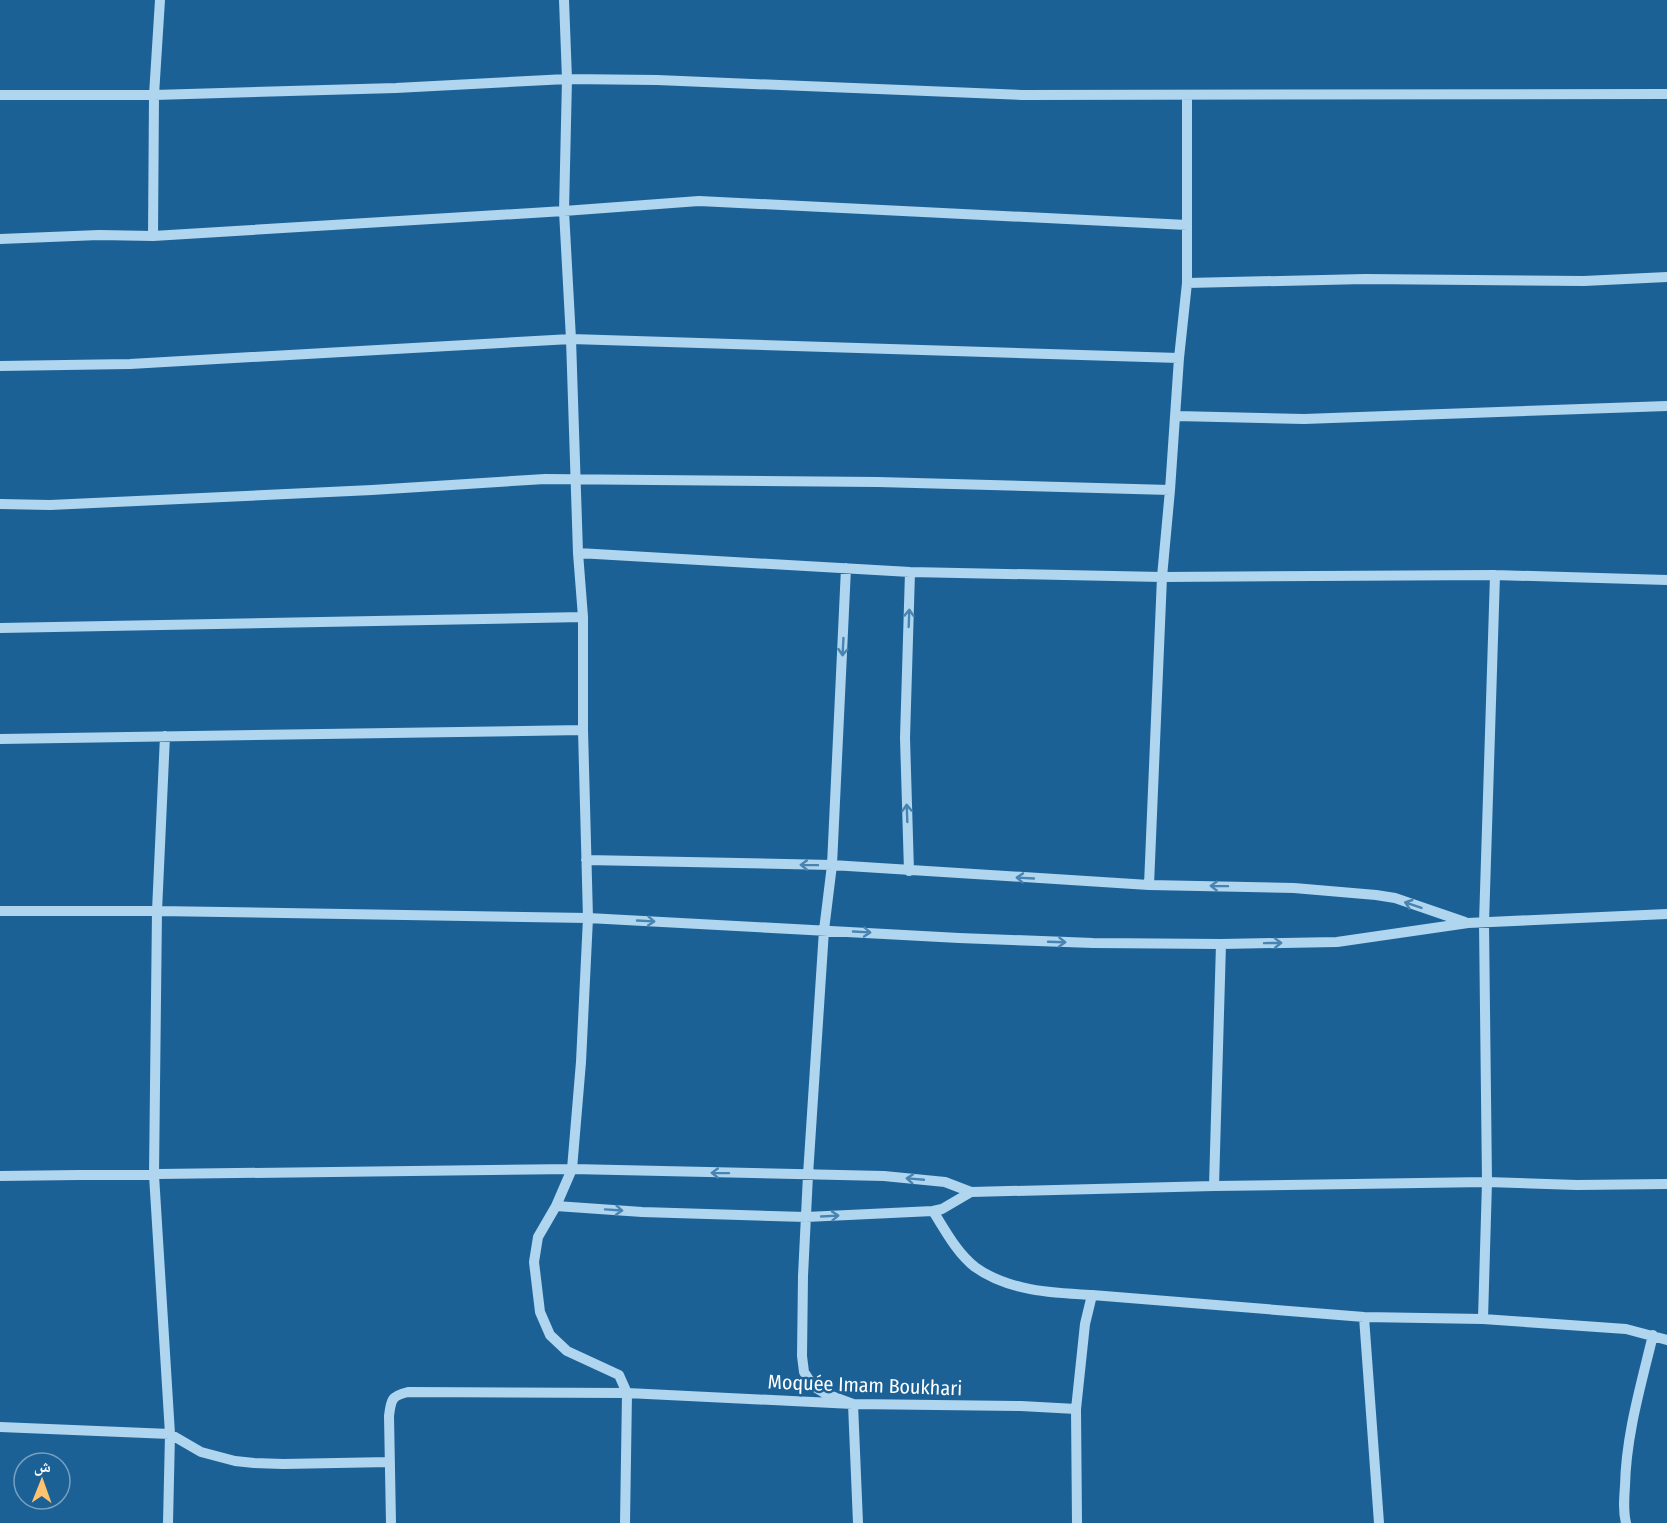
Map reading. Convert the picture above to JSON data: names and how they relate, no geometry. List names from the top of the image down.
{
  "streets": {
    "street": ["Moquée Imam Boukhari"]
  },
  "north": "top"
}
